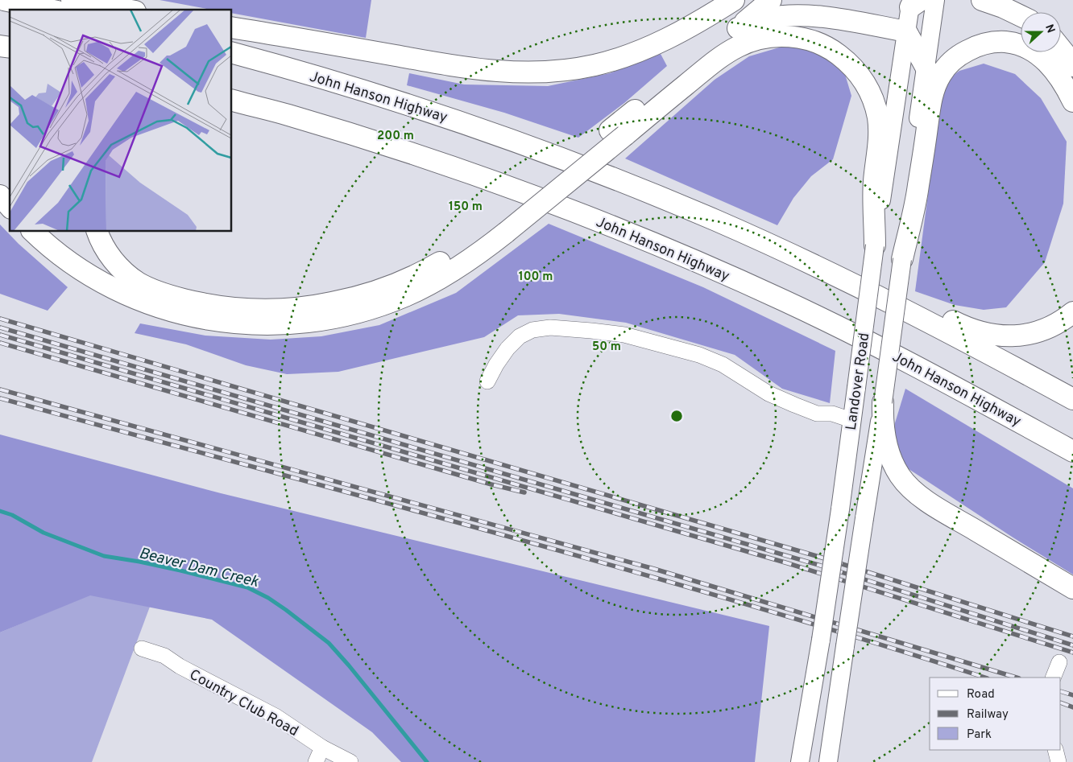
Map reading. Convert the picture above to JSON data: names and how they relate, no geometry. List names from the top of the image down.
{
  "streets": {
    "highway": ["John Hanson Highway"],
    "main road": ["Landover Road"],
    "street": ["Country Club Road"]
  },
  "water": ["Beaver Dam Creek"],
  "legend": ["Road", "Railway", "Park"],
  "north": "right",
  "rings": [
    "200 m",
    "150 m",
    "100 m",
    "50 m"
  ]
}
